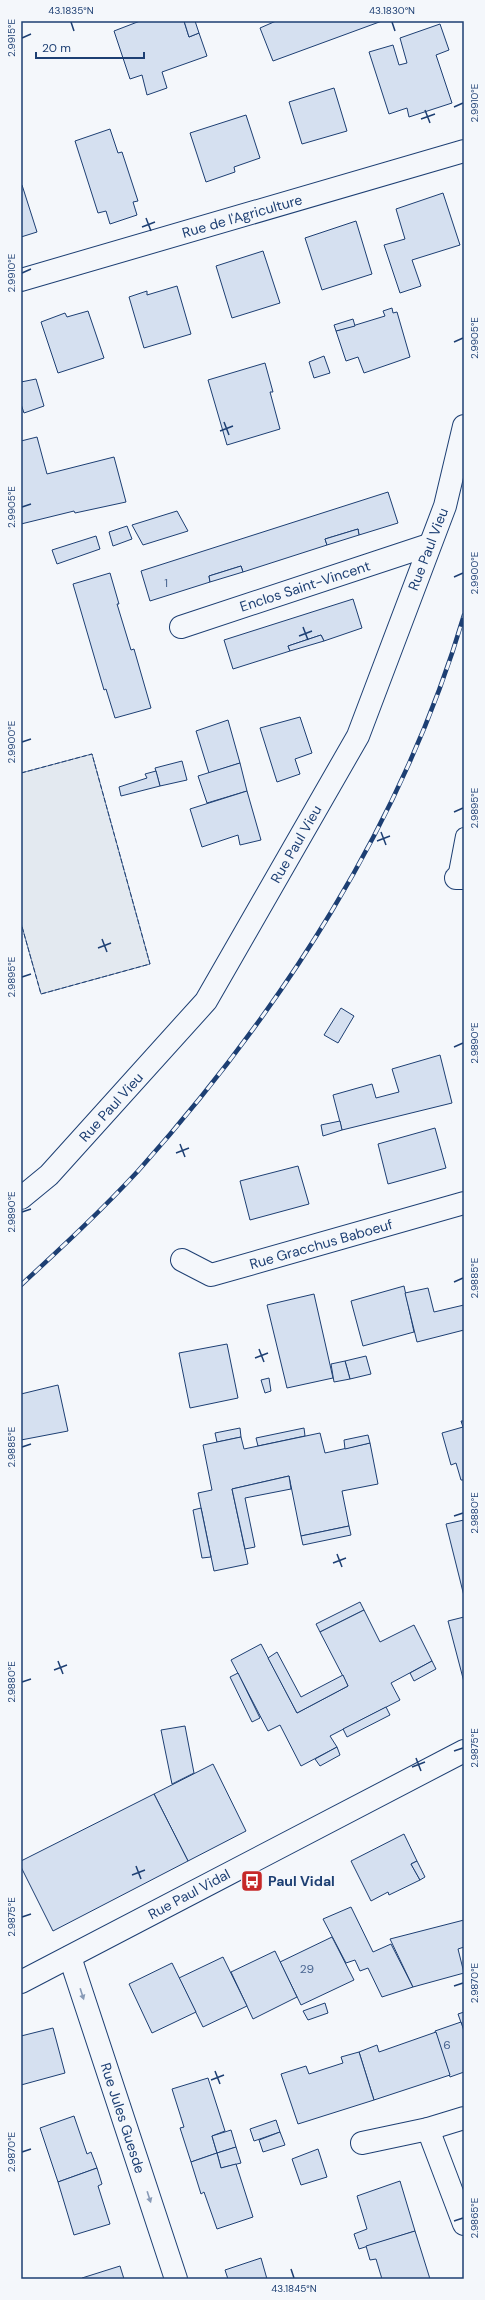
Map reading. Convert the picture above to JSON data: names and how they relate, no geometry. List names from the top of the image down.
{
  "streets": {
    "street": [
      "Rue de l'Agriculture",
      "Rue Paul Vieu",
      "Enclos Saint-Vincent",
      "Rue Gracchus Baboeuf",
      "Rue Paul Vidal",
      "Rue Jules Guesde"
    ]
  },
  "crossings": [
    ["Rue Paul Vieu", "Enclos Saint-Vincent"],
    ["Rue Paul Vidal", "Rue Jules Guesde"]
  ],
  "one_way": ["Rue Jules Guesde"],
  "places": {
    "bus stop": ["Paul Vidal"]
  },
  "house_numbers": ["1", "29", "6"],
  "scale_bar": "20 m",
  "coordinates": [
    "43.1835°N",
    "43.1830°N",
    "2.9915°E",
    "2.9910°E",
    "2.9905°E",
    "2.9900°E",
    "2.9895°E",
    "2.9890°E",
    "2.9885°E",
    "2.9880°E",
    "2.9875°E",
    "2.9870°E",
    "2.9865°E",
    "43.1845°N"
  ]
}
